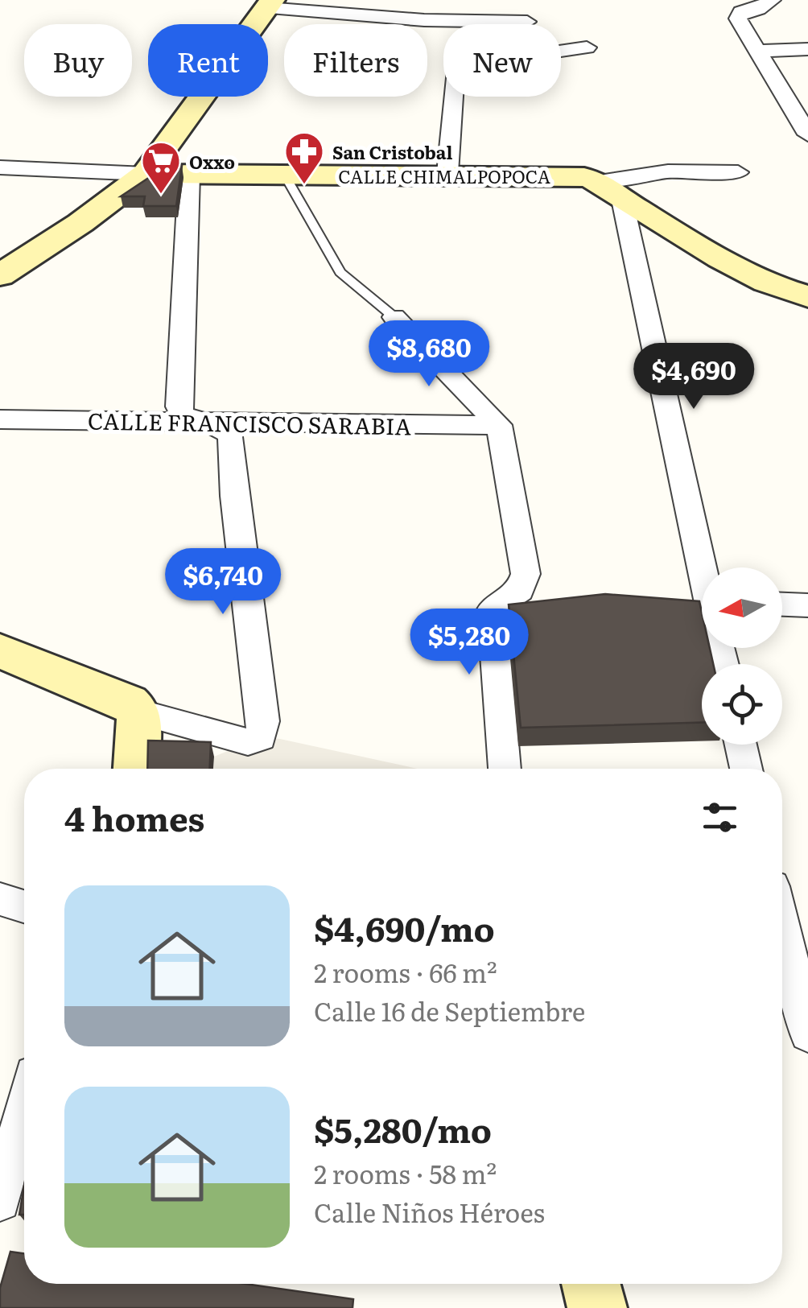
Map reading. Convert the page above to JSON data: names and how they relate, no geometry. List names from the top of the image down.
{
  "streets": {
    "main road": ["CALLE CHIMALPOPOCA"],
    "street": ["CALLE FRANCISCO SARABIA"]
  },
  "places": {
    "pharmacy": ["San Cristobal"],
    "supermarket": ["Oxxo"]
  },
  "north": "left",
  "page": {
    "chip": [
      "Buy",
      "Rent",
      "Filters",
      "New"
    ],
    "price": [
      "$8,680",
      "$4,690",
      "$6,740",
      "$5,280"
    ],
    "heading": "4 homes",
    "list": [
      {
        "name": "$4,690/mo",
        "note": "2 rooms · 66 m² · Calle 16 de Septiembre"
      },
      {
        "name": "$5,280/mo",
        "note": "2 rooms · 58 m² · Calle Niños Héroes"
      }
    ]
  }
}
